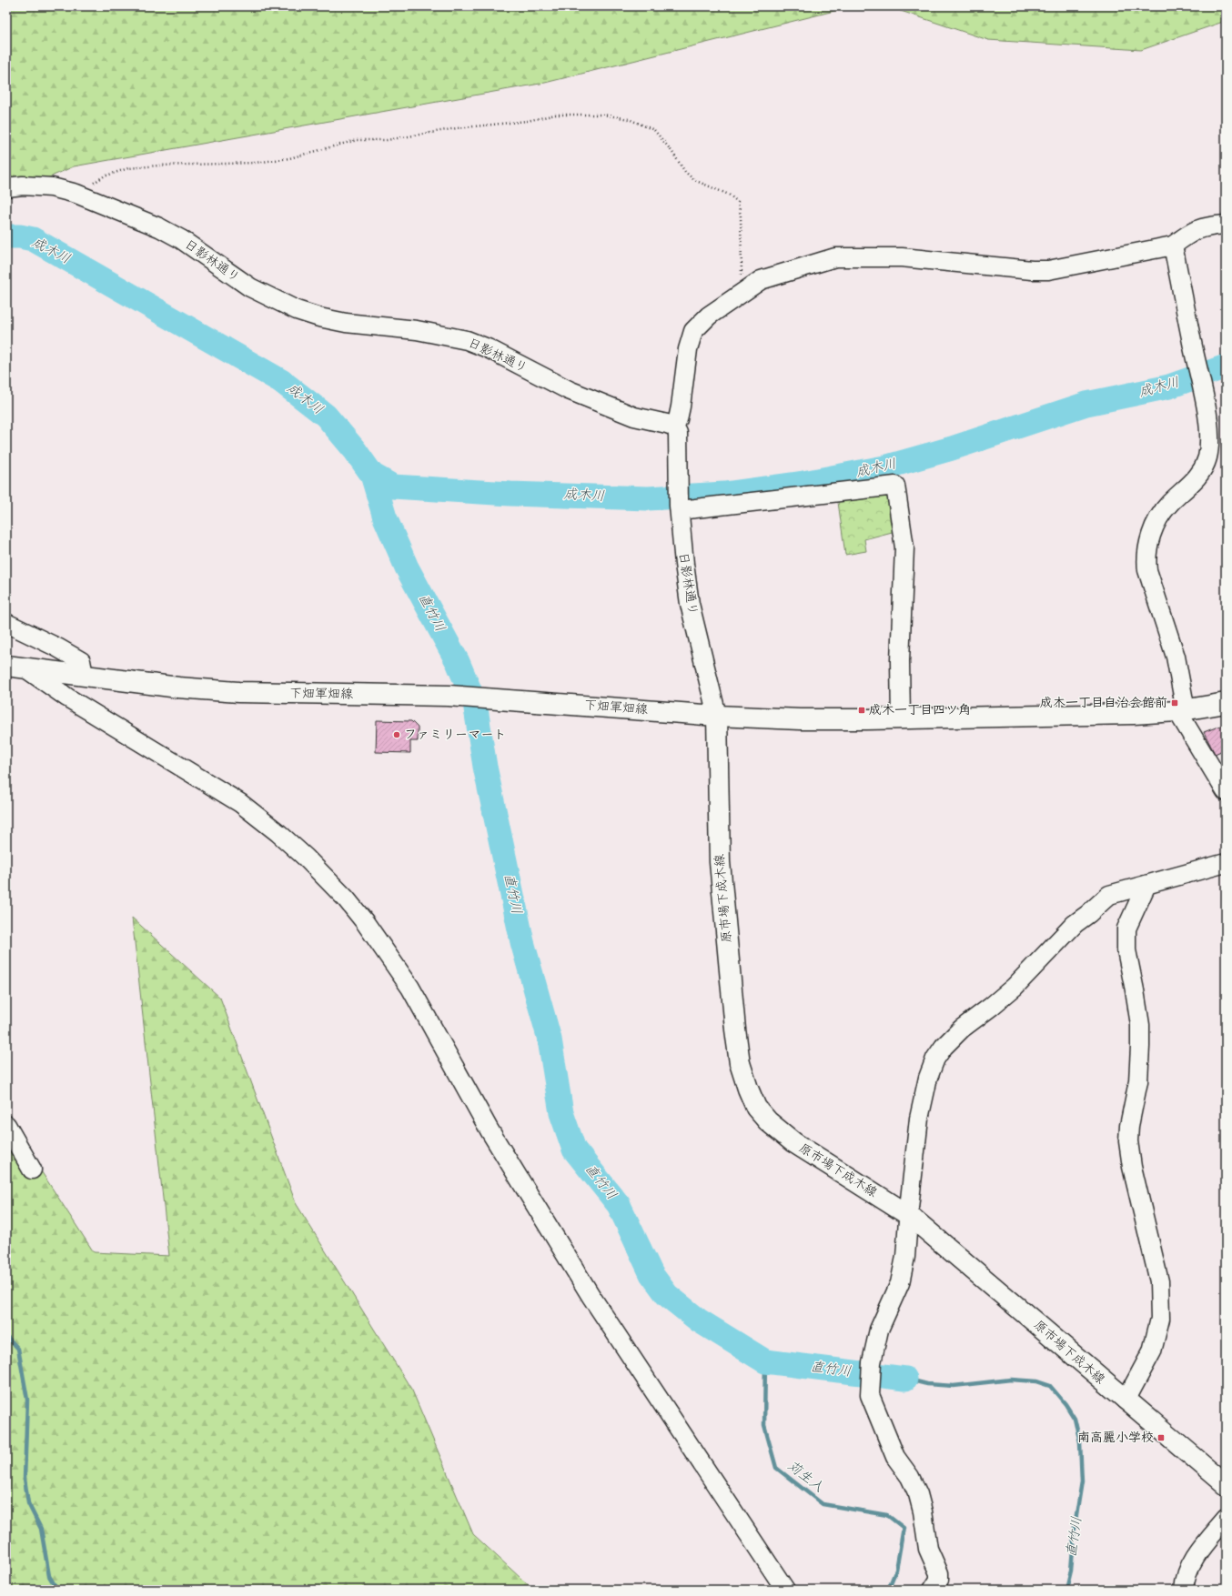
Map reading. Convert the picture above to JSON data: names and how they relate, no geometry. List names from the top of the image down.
{
  "streets": {
    "main road": ["下畑軍畑線", "原市場下成木線"],
    "street": ["日影林通り"]
  },
  "crossings": [
    ["日影林通り", "下畑軍畑線"],
    ["日影林通り", "原市場下成木線"],
    ["下畑軍畑線", "原市場下成木線"]
  ],
  "water": ["成木川", "直竹川", "苅生入"],
  "places": {
    "transit": ["成木一丁目自治会館前", "成木一丁目四ツ角", "南高麗小学校"],
    "other": ["ファミリーマート"]
  }
}
